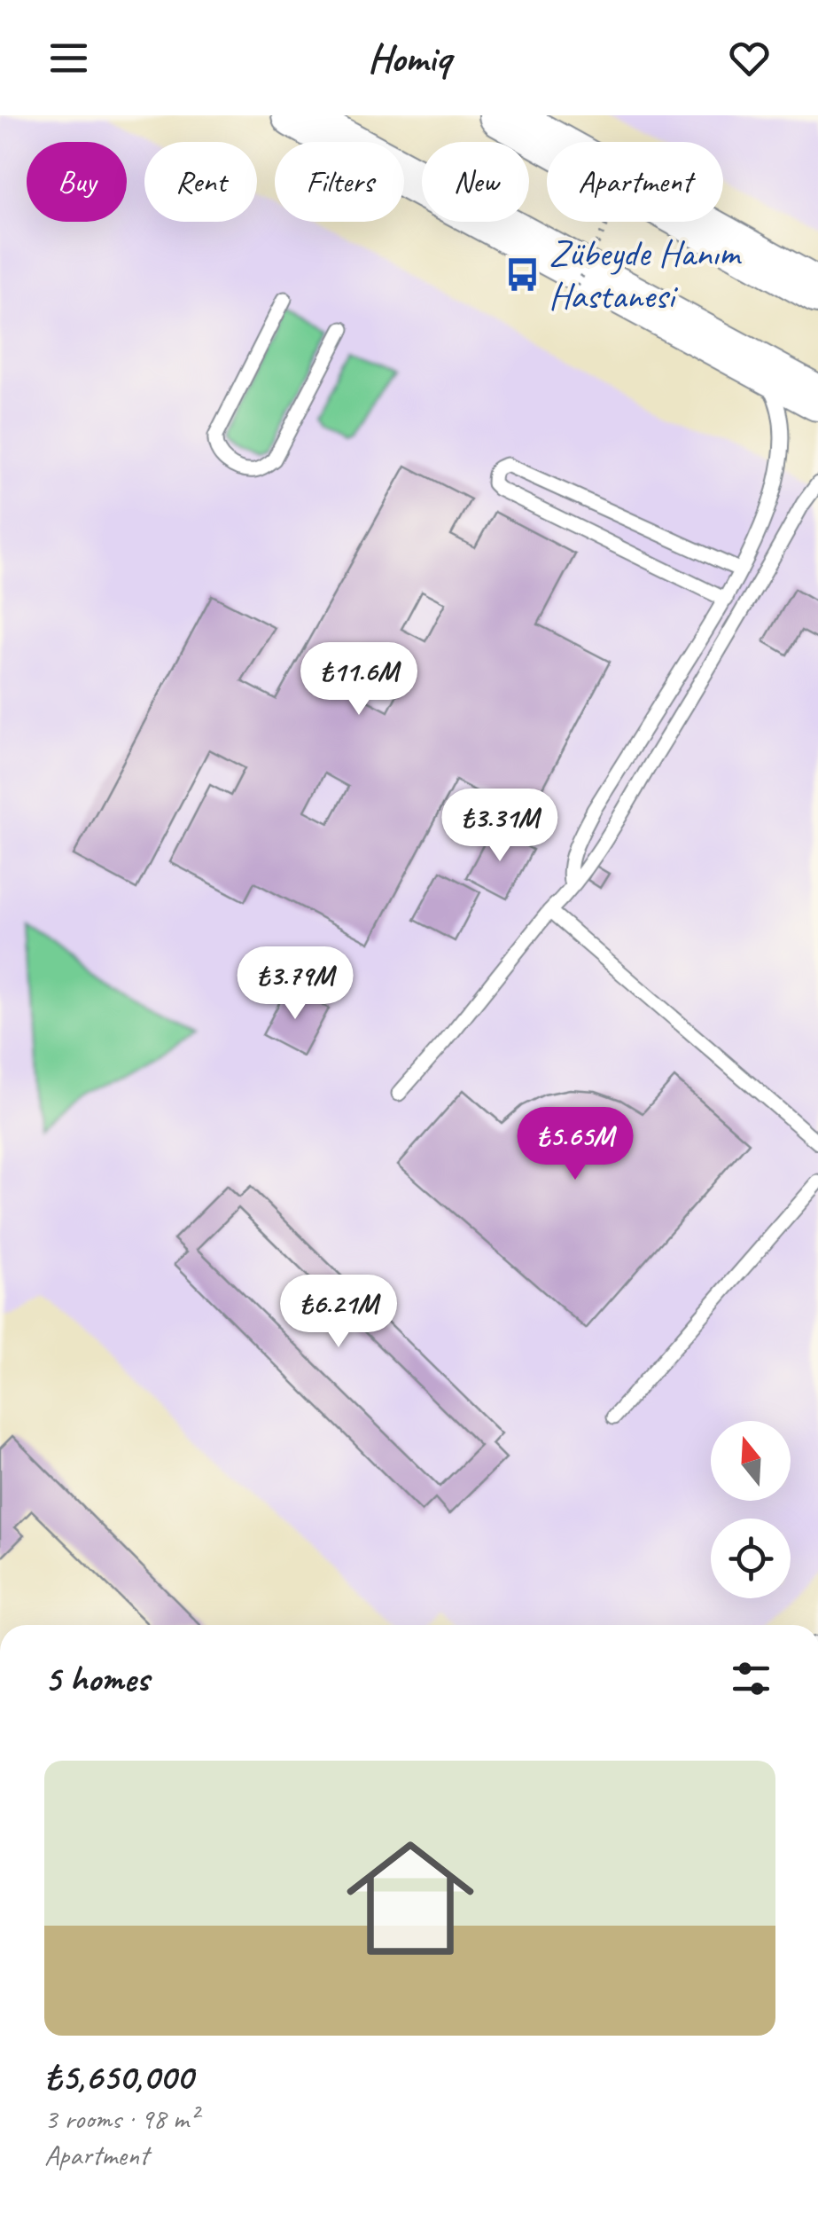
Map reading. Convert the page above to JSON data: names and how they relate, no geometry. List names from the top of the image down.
{
  "places": {
    "bus stop": ["Zübeyde Hanım Hastanesi"]
  },
  "north": "top",
  "page": {
    "header": "Homiq",
    "chip": [
      "Buy",
      "Rent",
      "Filters",
      "New",
      "Apartment"
    ],
    "price": [
      "₺11.6M",
      "₺3.31M",
      "₺3.79M",
      "₺5.65M",
      "₺6.21M"
    ],
    "heading": "5 homes",
    "list": [
      {
        "name": "₺5,650,000",
        "note": "3 rooms · 98 m² · Apartment"
      }
    ]
  }
}
